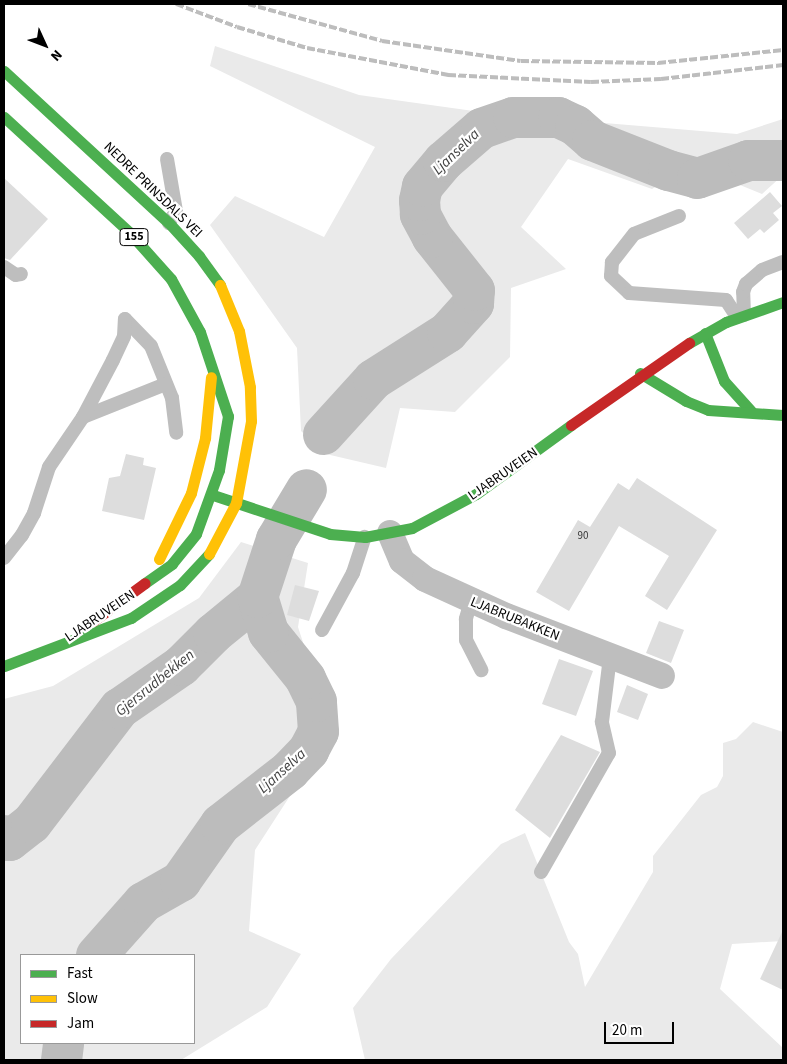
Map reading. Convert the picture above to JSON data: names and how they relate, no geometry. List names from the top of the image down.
{
  "streets": {
    "main road": ["NEDRE PRINSDALS VEI", "155", "LJABRUVEIEN"],
    "street": ["LJABRUBAKKEN"]
  },
  "crossings": [
    ["NEDRE PRINSDALS VEI", "LJABRUVEIEN"],
    ["155", "LJABRUVEIEN"],
    ["LJABRUVEIEN", "LJABRUBAKKEN"]
  ],
  "water": ["Ljanselva", "Gjersrudbekken"],
  "house_numbers": ["90"],
  "legend": ["Fast", "Slow", "Jam"],
  "scale_bar": "20 m",
  "north": "bottom right"
}
